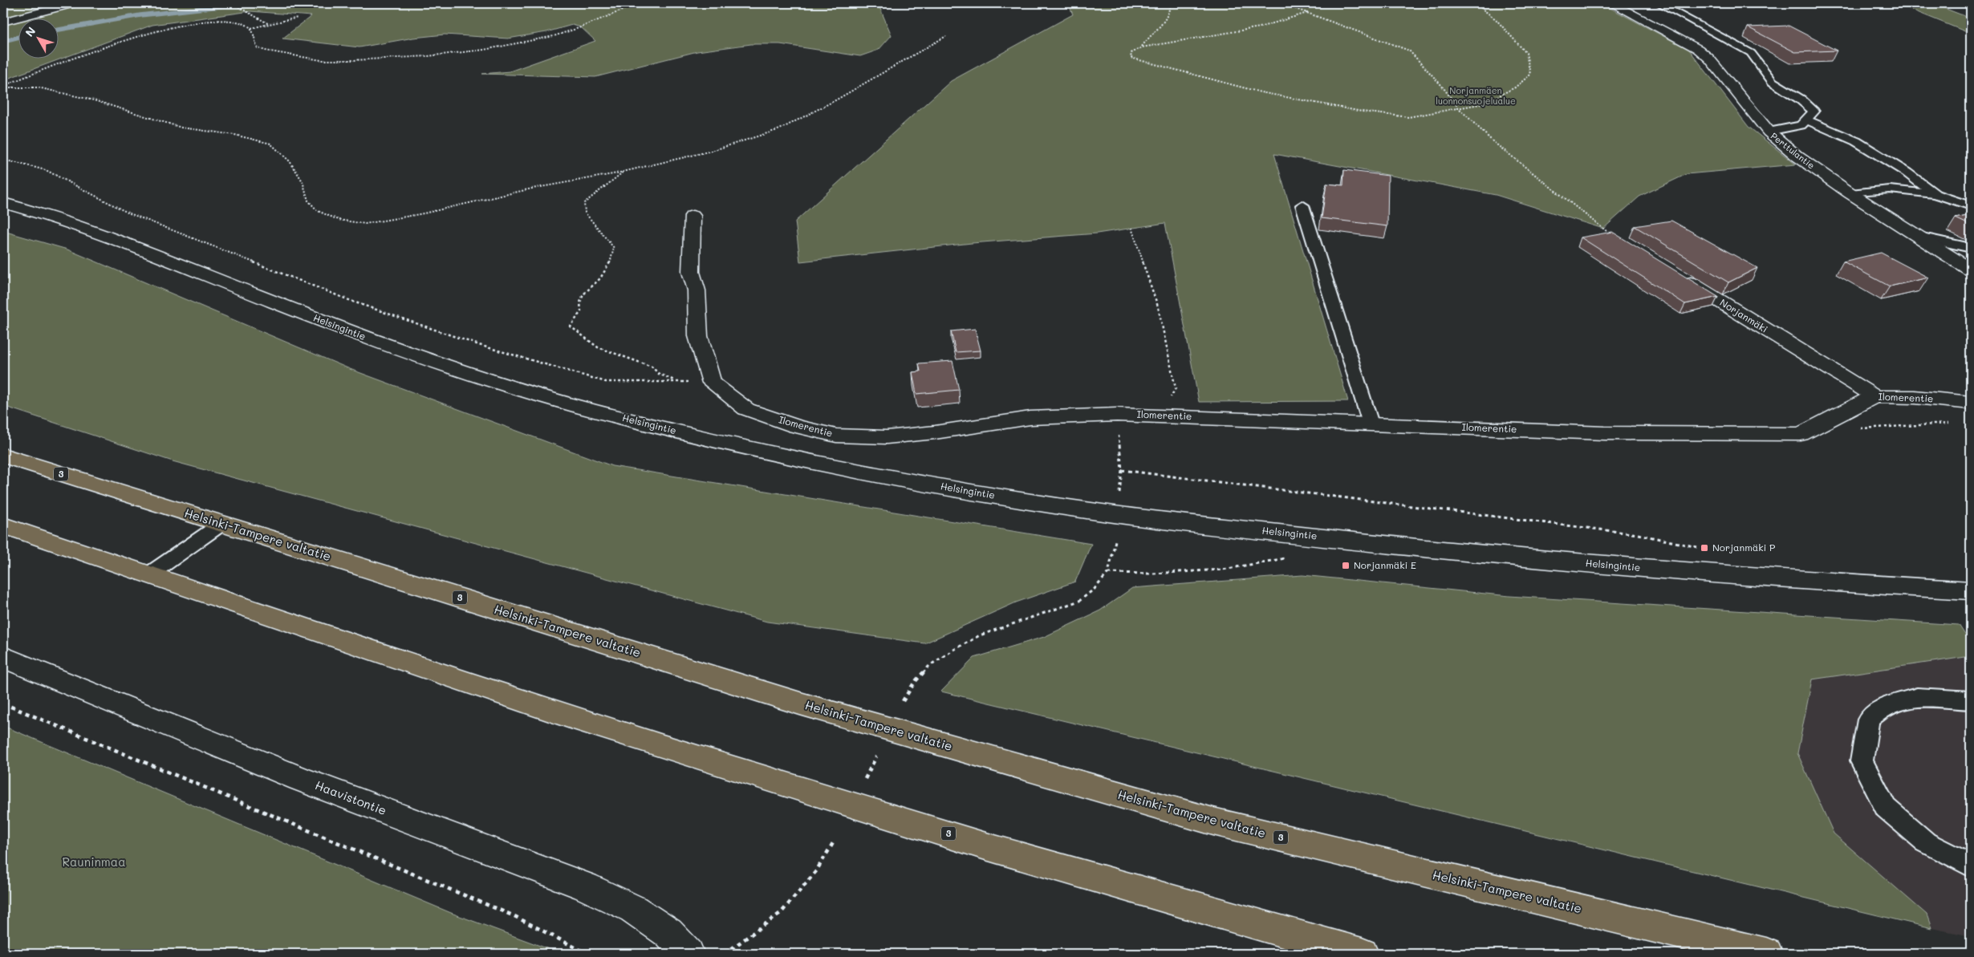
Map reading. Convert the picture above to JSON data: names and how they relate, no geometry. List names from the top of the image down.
{
  "streets": {
    "highway": ["3", "Helsinki-Tampere valtatie"],
    "street": [
      "Perttulantie",
      "Norjanmäki",
      "Helsingintie",
      "Ilomerentie",
      "Haavistontie"
    ]
  },
  "crossings": [
    ["Norjanmäki", "Ilomerentie"]
  ],
  "parks": ["Norjanmäen luonnonsuojelualue", "Rauninmaa"],
  "places": {
    "transit": ["Norjanmäki P", "Norjanmäki E"]
  },
  "north": "top left"
}
